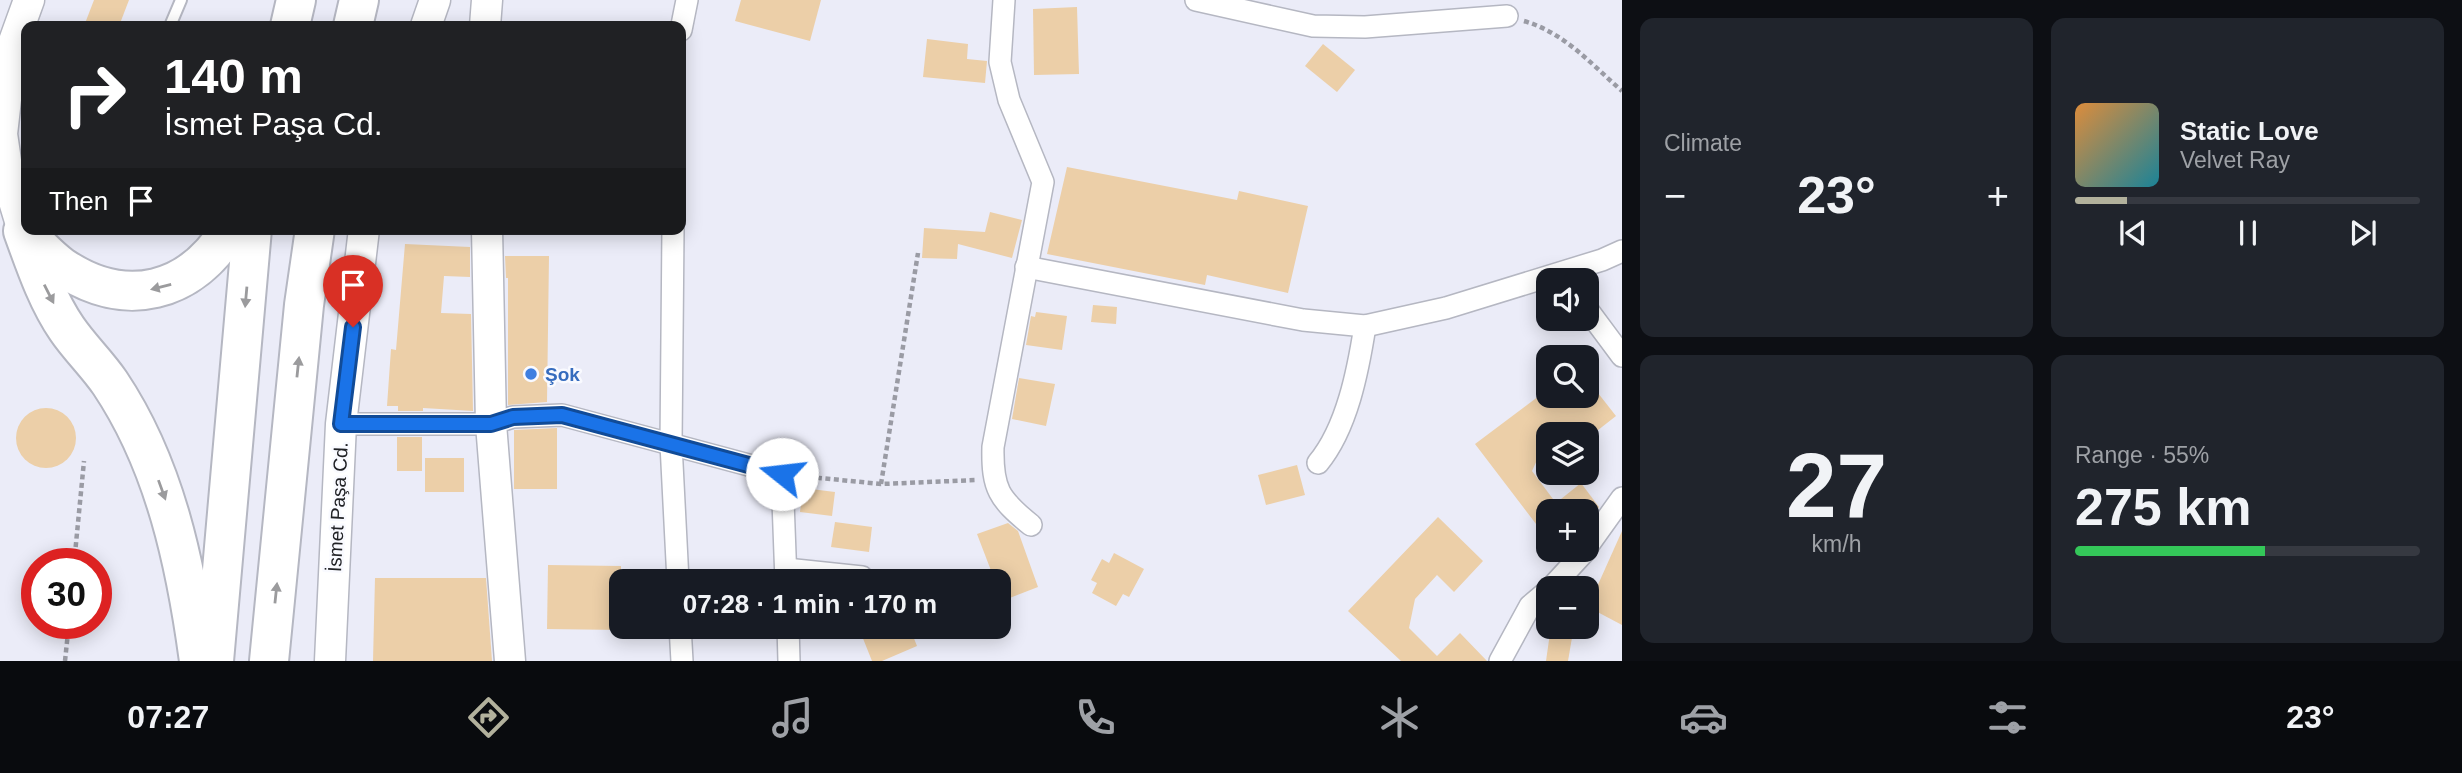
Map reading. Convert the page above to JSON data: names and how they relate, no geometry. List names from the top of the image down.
{
  "streets": {
    "main road": ["İsmet Paşa Cd."]
  },
  "places": ["Şok"],
  "page": {
    "tile": [
      "Climate",
      ["27", "km/h"],
      ["Range · 55%", "275 km"]
    ],
    "turn": ["140 m", "İsmet Paşa Cd."],
    "song": ["Static Love", "Velvet Ray"],
    "heat": ["−", "23°", "+"],
    "then": "Then",
    "map_buttons": ["+", "−"],
    "limit": "30",
    "trip": "07:28 · 1 min · 170 m",
    "tabs": ["07:27", "23°"]
  }
}
